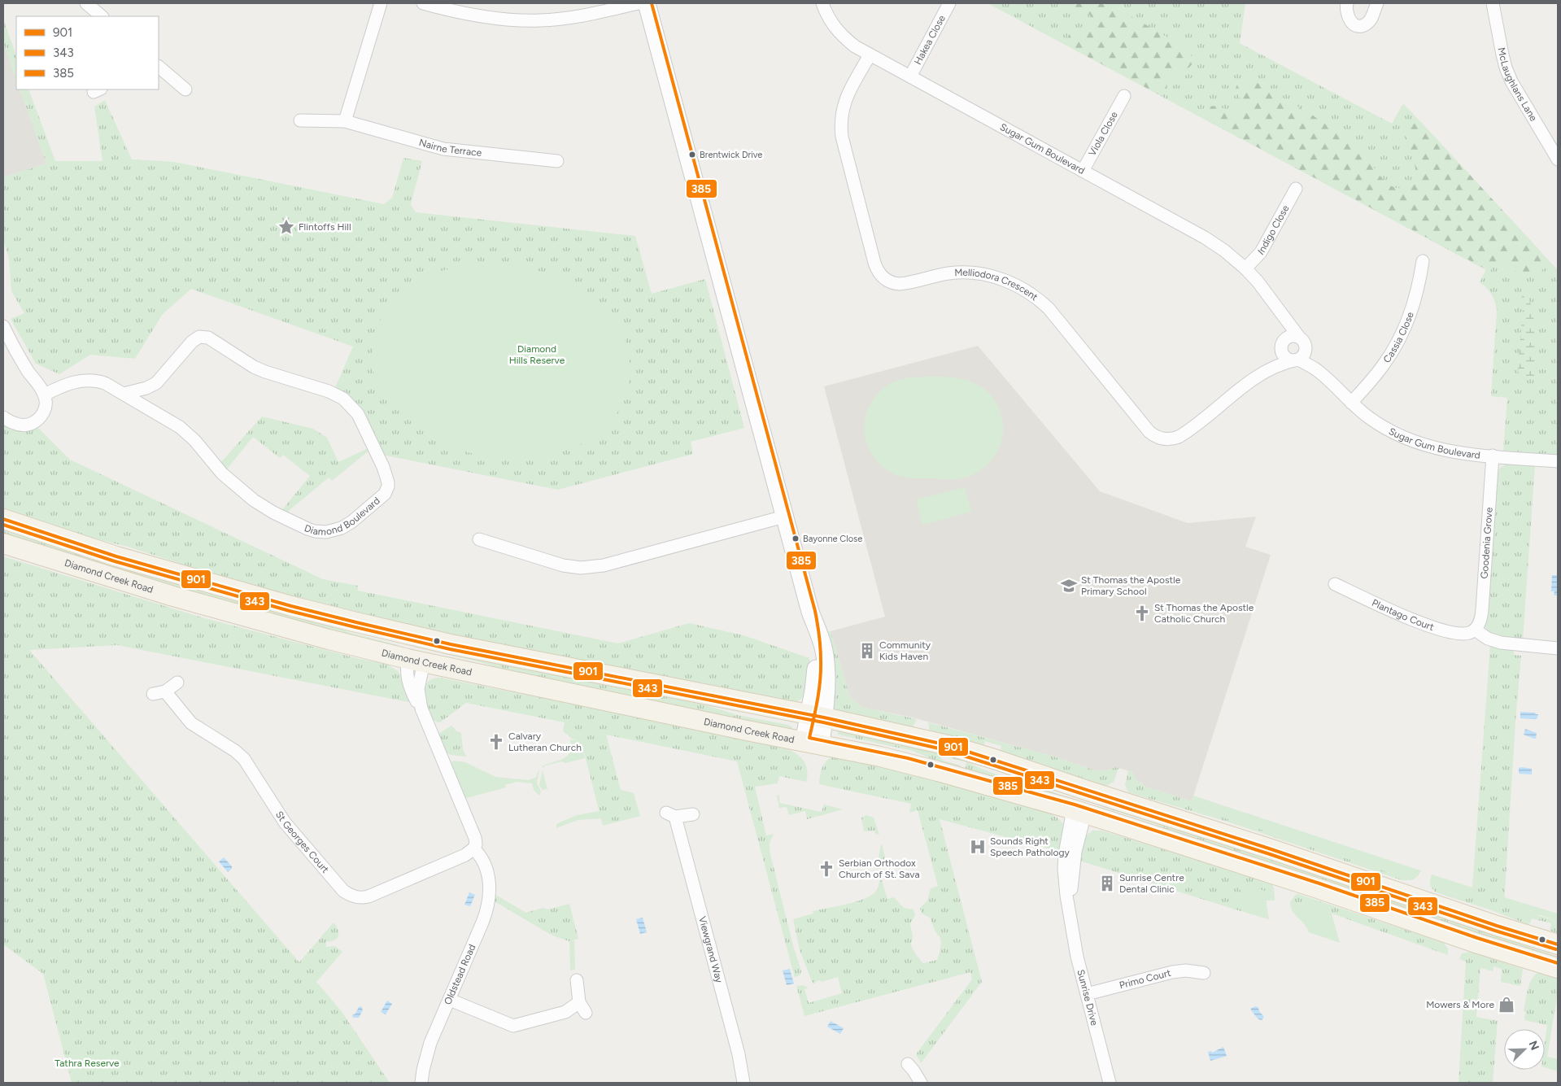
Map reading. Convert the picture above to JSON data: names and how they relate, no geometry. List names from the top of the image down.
{
  "streets": {
    "main road": ["Diamond Creek Road", "Sunrise Drive"],
    "street": [
      "Hakea Close",
      "McLaughlans Lane",
      "Viola Close",
      "Nairne Terrace",
      "Sugar Gum Boulevard",
      "Indigo Close",
      "Melliodora Crescent",
      "Cassia Close",
      "Diamond Boulevard",
      "Goodenia Grove",
      "Plantago Court",
      "St Georges Court",
      "Viewgrand Way",
      "Oldstead Road",
      "Primo Court"
    ]
  },
  "crossings": [
    ["Hakea Close", "Sugar Gum Boulevard"],
    ["Viola Close", "Sugar Gum Boulevard"],
    ["Sugar Gum Boulevard", "Indigo Close"],
    ["Sugar Gum Boulevard", "Melliodora Crescent"],
    ["Sugar Gum Boulevard", "Cassia Close"],
    ["Sugar Gum Boulevard", "Goodenia Grove"],
    ["Goodenia Grove", "Plantago Court"],
    ["Diamond Creek Road", "Sunrise Drive"],
    ["St Georges Court", "Oldstead Road"],
    ["Primo Court", "Sunrise Drive"]
  ],
  "parks": ["Diamond Hills Reserve", "Tathra Reserve"],
  "places": {
    "other": ["Brentwick Drive", "Bayonne Close"],
    "place": ["Flintoffs Hill"],
    "school or university": ["St Thomas the Apostle Primary School"],
    "church": ["St Thomas the Apostle Catholic Church", "Calvary Lutheran Church", "Serbian Orthodox Church of St. Sava"],
    "building": ["Community Kids Haven", "Sunrise Centre Dental Clinic"],
    "hospital": ["Sounds Right Speech Pathology"],
    "shop": ["Mowers & More"]
  },
  "lines": ["transit line 385", "transit line 901", "transit line 343"],
  "legend": ["901", "343", "385"],
  "north": "top right"
}
